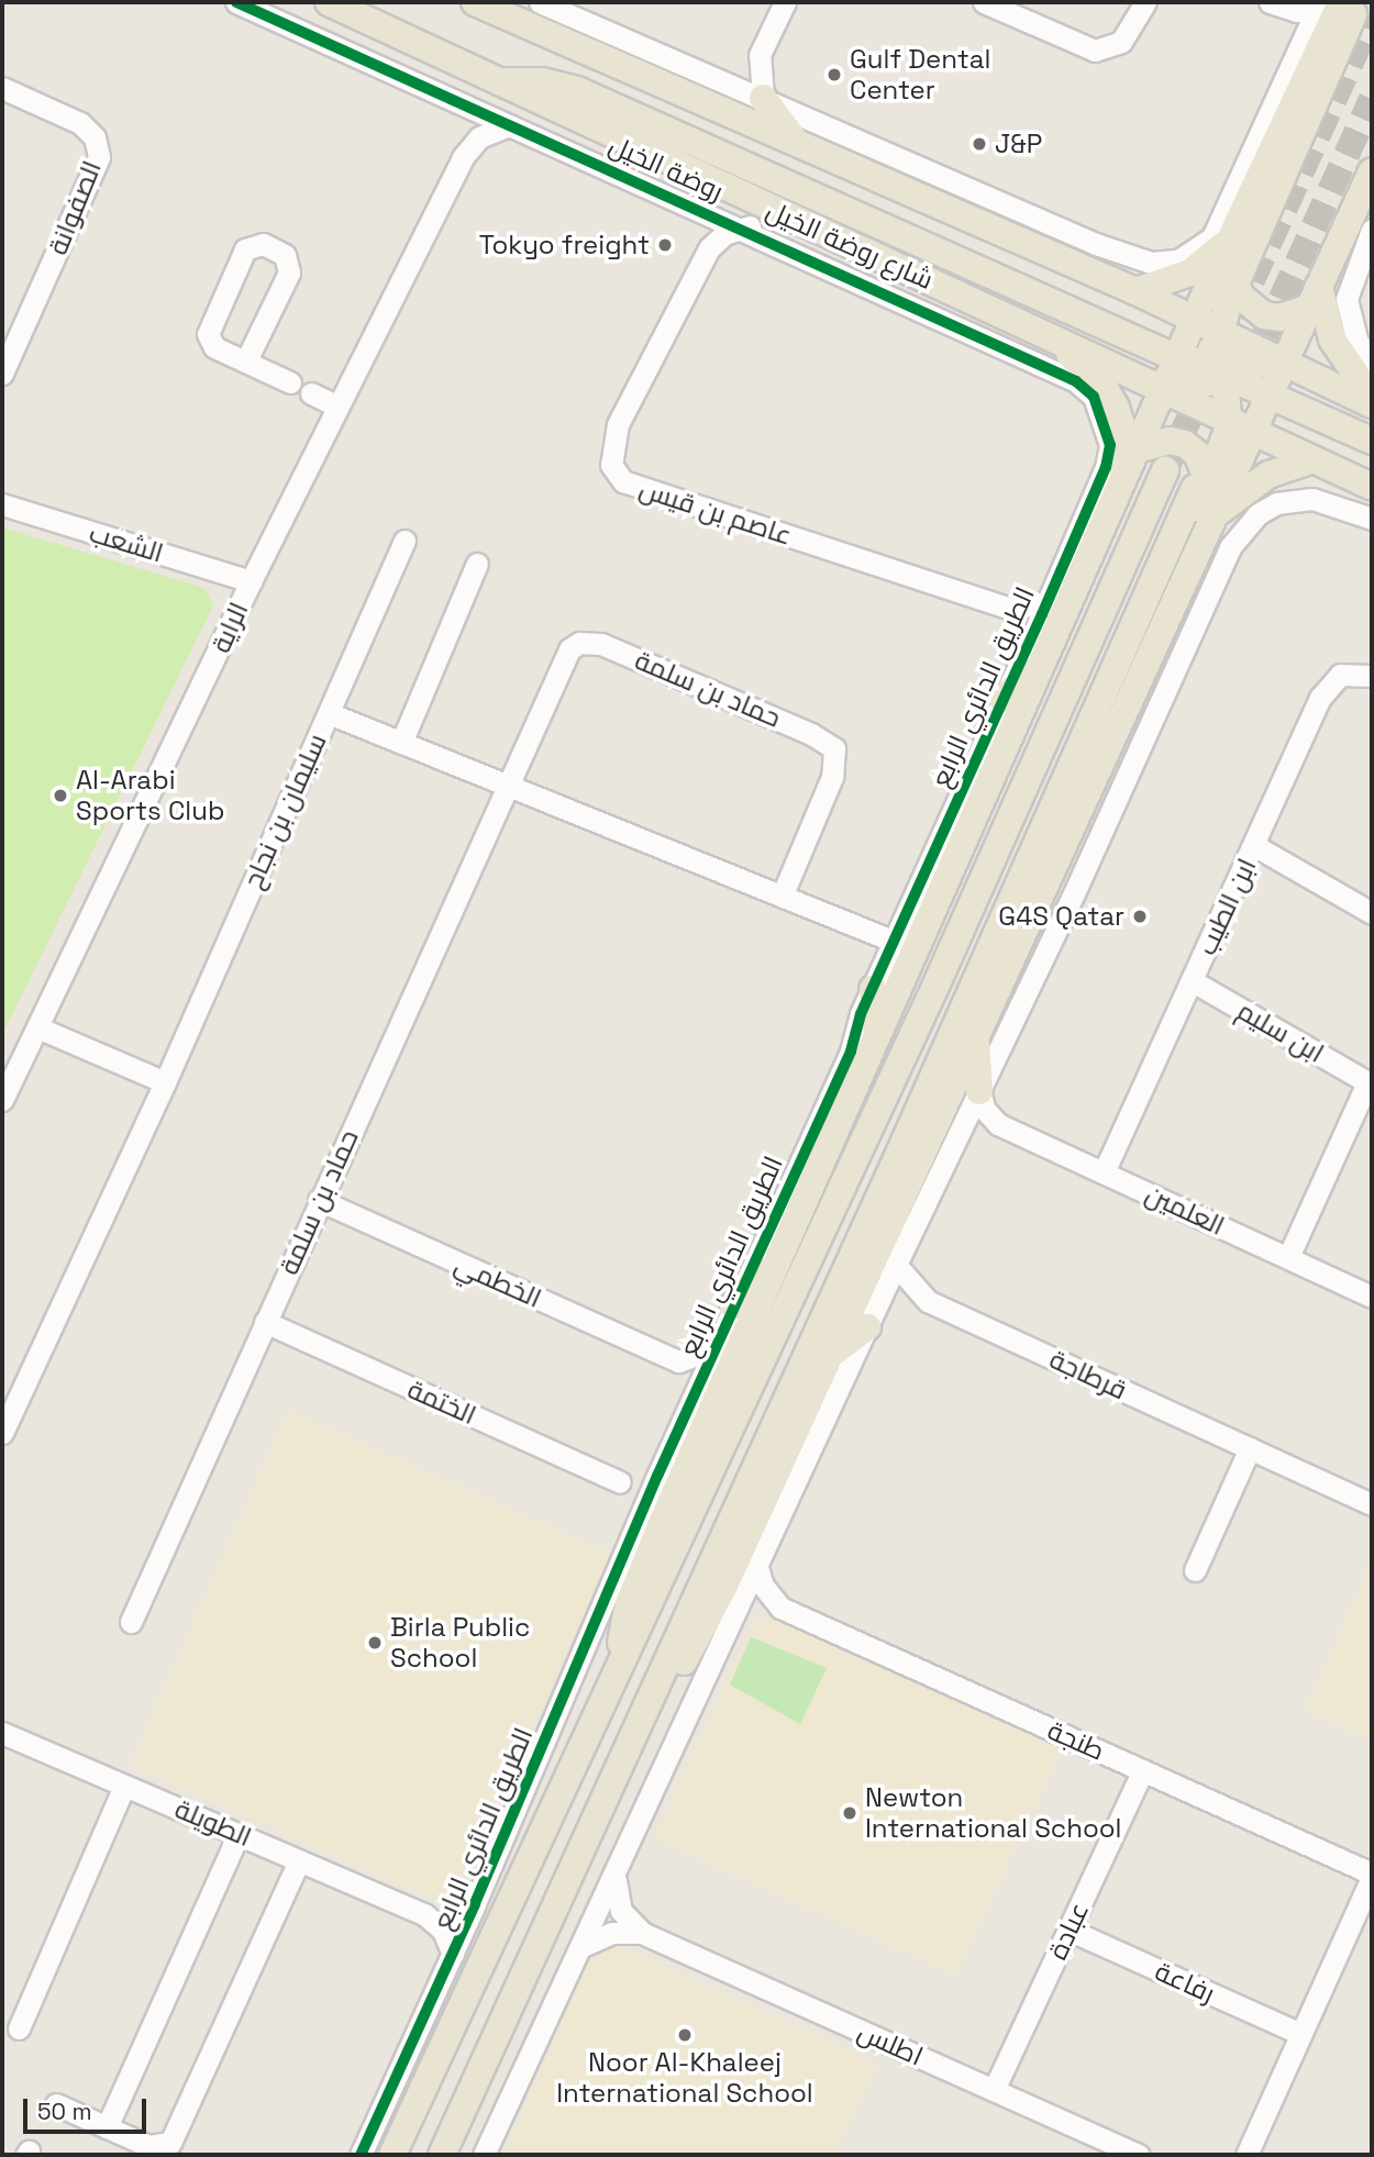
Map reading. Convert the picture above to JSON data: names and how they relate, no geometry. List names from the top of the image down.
{
  "streets": {
    "main road": ["شارع روضة الخيل", "الطريق الدائري الرابع"],
    "street": [
      "روضة الخيل",
      "الصفوانة",
      "عاصم بن قيس",
      "الشعب",
      "الراية",
      "حماد بن سلمة",
      "سليمان بن نجاح",
      "ابن الطيب",
      "ابن سليم",
      "العلمين",
      "الخطمي",
      "قرطاجة",
      "الختمة",
      "طنجة",
      "الطويلة",
      "عبادة",
      "رفاعة",
      "اطلس"
    ]
  },
  "crossings": [
    ["روضة الخيل", "الراية"],
    ["روضة الخيل", "الطريق الدائري الرابع"],
    ["عاصم بن قيس", "الطريق الدائري الرابع"],
    ["الشعب", "الراية"],
    ["الطريق الدائري الرابع", "الطويلة"],
    ["حماد بن سلمة", "الخطمي"],
    ["حماد بن سلمة", "الختمة"],
    ["ابن الطيب", "ابن سليم"],
    ["ابن الطيب", "العلمين"],
    ["ابن سليم", "العلمين"],
    ["طنجة", "عبادة"],
    ["عبادة", "رفاعة"],
    ["عبادة", "اطلس"]
  ],
  "places": [
    "Gulf Dental Center",
    "J&P",
    "Tokyo freight",
    "Al-Arabi Sports Club",
    "G4S Qatar",
    "Birla Public School",
    "Newton International School",
    "Noor Al-Khaleej International School"
  ],
  "scale_bar": "50 m"
}
